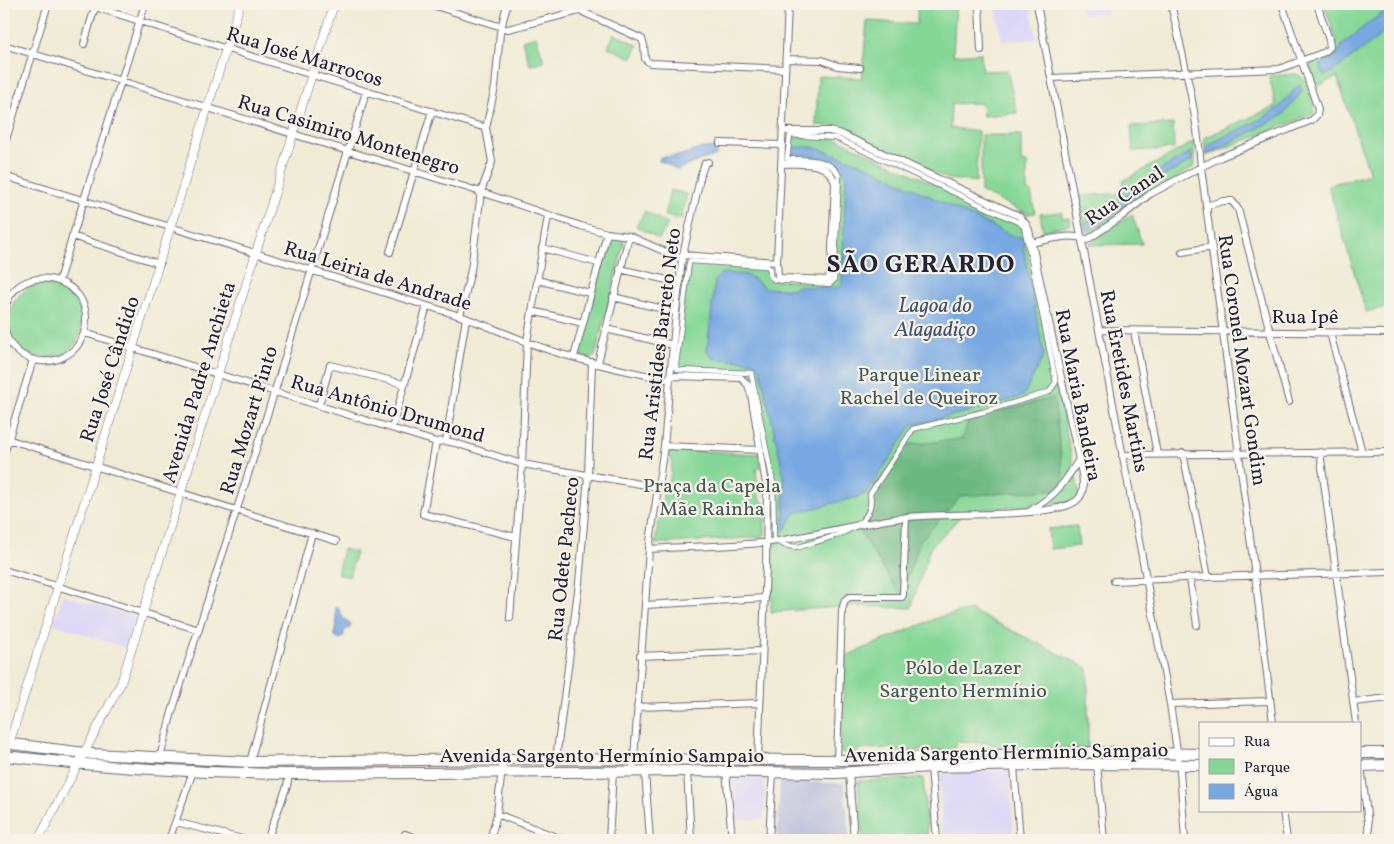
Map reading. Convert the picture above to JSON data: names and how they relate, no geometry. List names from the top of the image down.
{
  "streets": {
    "main road": ["Avenida Sargento Hermínio Sampaio"],
    "street": [
      "Rua José Marrocos",
      "Rua Casimiro Montenegro",
      "Rua Canal",
      "Rua Leiria de Andrade",
      "Rua Ipê",
      "Rua Aristides Barreto Neto",
      "Rua Coronel Mozart Gondim",
      "Rua José Cândido",
      "Rua Eretides Martins",
      "Avenida Padre Anchieta",
      "Rua Maria Bandeira",
      "Rua Antônio Drumond",
      "Rua Mozart Pinto",
      "Rua Odete Pacheco"
    ]
  },
  "crossings": [
    ["Rua José Marrocos", "Rua José Cândido"],
    ["Rua José Marrocos", "Avenida Padre Anchieta"],
    ["Rua José Marrocos", "Rua Mozart Pinto"],
    ["Rua Casimiro Montenegro", "Rua Aristides Barreto Neto"],
    ["Rua Casimiro Montenegro", "Rua José Cândido"],
    ["Rua Casimiro Montenegro", "Avenida Padre Anchieta"],
    ["Rua Casimiro Montenegro", "Rua Mozart Pinto"],
    ["Rua Casimiro Montenegro", "Rua Odete Pacheco"],
    ["Rua Canal", "Rua Coronel Mozart Gondim"],
    ["Rua Canal", "Rua Eretides Martins"],
    ["Rua Canal", "Rua Maria Bandeira"],
    ["Rua Leiria de Andrade", "Rua Aristides Barreto Neto"],
    ["Rua Leiria de Andrade", "Rua José Cândido"],
    ["Rua Leiria de Andrade", "Avenida Padre Anchieta"],
    ["Rua Leiria de Andrade", "Rua Mozart Pinto"],
    ["Rua Leiria de Andrade", "Rua Odete Pacheco"],
    ["Rua Ipê", "Rua Coronel Mozart Gondim"],
    ["Rua Ipê", "Rua Eretides Martins"],
    ["Rua Aristides Barreto Neto", "Rua Maria Bandeira"],
    ["Rua Aristides Barreto Neto", "Rua Antônio Drumond"],
    ["Rua Aristides Barreto Neto", "Avenida Sargento Hermínio Sampaio"],
    ["Rua José Cândido", "Rua Antônio Drumond"],
    ["Rua José Cândido", "Avenida Sargento Hermínio Sampaio"],
    ["Rua Eretides Martins", "Avenida Sargento Hermínio Sampaio"],
    ["Avenida Padre Anchieta", "Rua Antônio Drumond"],
    ["Avenida Padre Anchieta", "Avenida Sargento Hermínio Sampaio"],
    ["Rua Antônio Drumond", "Rua Mozart Pinto"],
    ["Rua Antônio Drumond", "Rua Odete Pacheco"],
    ["Rua Mozart Pinto", "Avenida Sargento Hermínio Sampaio"],
    ["Rua Odete Pacheco", "Avenida Sargento Hermínio Sampaio"]
  ],
  "districts": ["SÃO GERARDO"],
  "water": ["Lagoa do Alagadiço"],
  "parks": ["Parque Linear Rachel de Queiroz", "Praça da Capela Mãe Rainha", "Pólo de Lazer Sargento Hermínio"],
  "legend": ["Rua", "Parque", "Água"]
}
